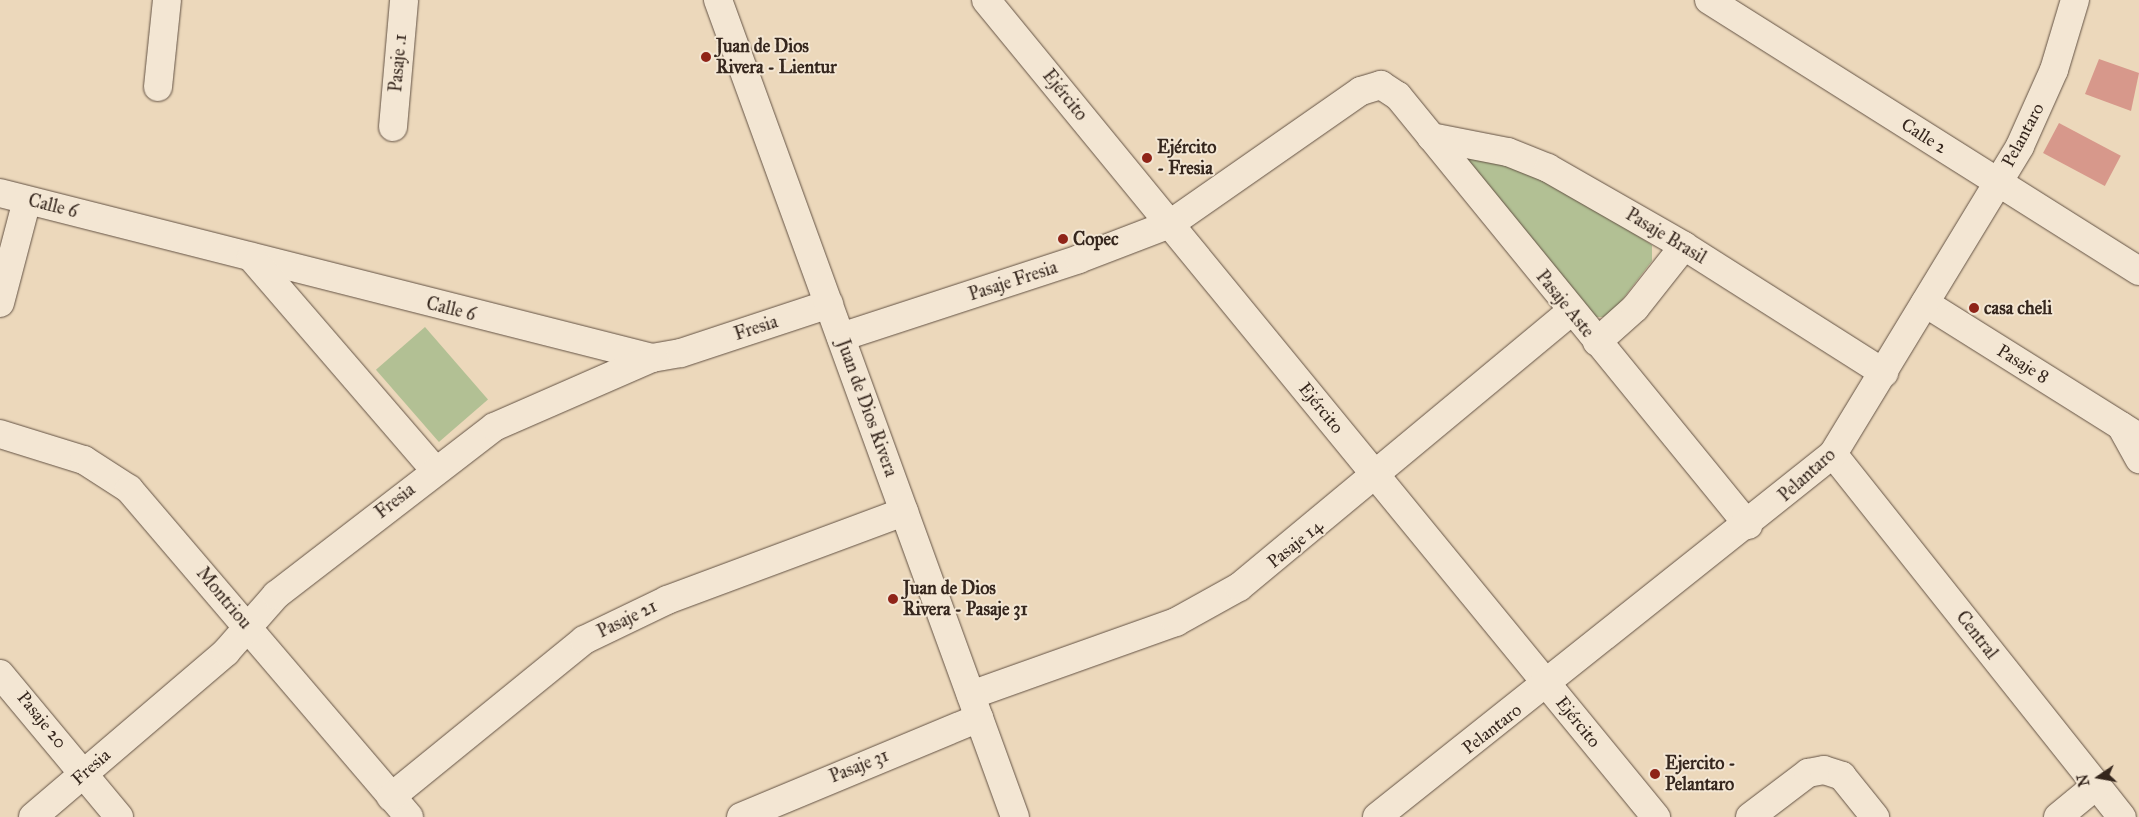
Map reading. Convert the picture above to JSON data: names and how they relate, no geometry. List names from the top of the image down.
{
  "streets": {
    "street": [
      "Pasaje .1",
      "Ejército",
      "Pelantaro",
      "Calle 2",
      "Calle 6",
      "Pasaje Brasil",
      "Pasaje Fresia",
      "Pasaje Aste",
      "Fresia",
      "Pasaje 8",
      "Juan de Dios Rivera",
      "Pasaje 14",
      "Montriou",
      "Pasaje 21",
      "Central",
      "Pasaje 20",
      "Pasaje 31"
    ]
  },
  "crossings": [
    ["Ejército", "Pelantaro"],
    ["Ejército", "Pasaje Fresia"],
    ["Ejército", "Pasaje 14"],
    ["Pelantaro", "Calle 2"],
    ["Pelantaro", "Pasaje Brasil"],
    ["Pelantaro", "Pasaje Aste"],
    ["Pelantaro", "Pasaje 8"],
    ["Pelantaro", "Central"],
    ["Calle 6", "Fresia"],
    ["Pasaje Brasil", "Pasaje Aste"],
    ["Pasaje Fresia", "Pasaje Aste"],
    ["Pasaje Fresia", "Juan de Dios Rivera"],
    ["Pasaje Aste", "Pasaje 14"],
    ["Fresia", "Juan de Dios Rivera"],
    ["Fresia", "Montriou"],
    ["Fresia", "Pasaje 20"],
    ["Juan de Dios Rivera", "Pasaje 14"],
    ["Juan de Dios Rivera", "Pasaje 21"],
    ["Juan de Dios Rivera", "Pasaje 31"],
    ["Pasaje 14", "Pasaje 31"],
    ["Montriou", "Pasaje 21"]
  ],
  "places": [
    "Juan de Dios Rivera - Lientur",
    "Ejército - Fresia",
    "Copec",
    "casa cheli",
    "Juan de Dios Rivera - Pasaje 31",
    "Ejercito - Pelantaro"
  ],
  "north": "left"
}
